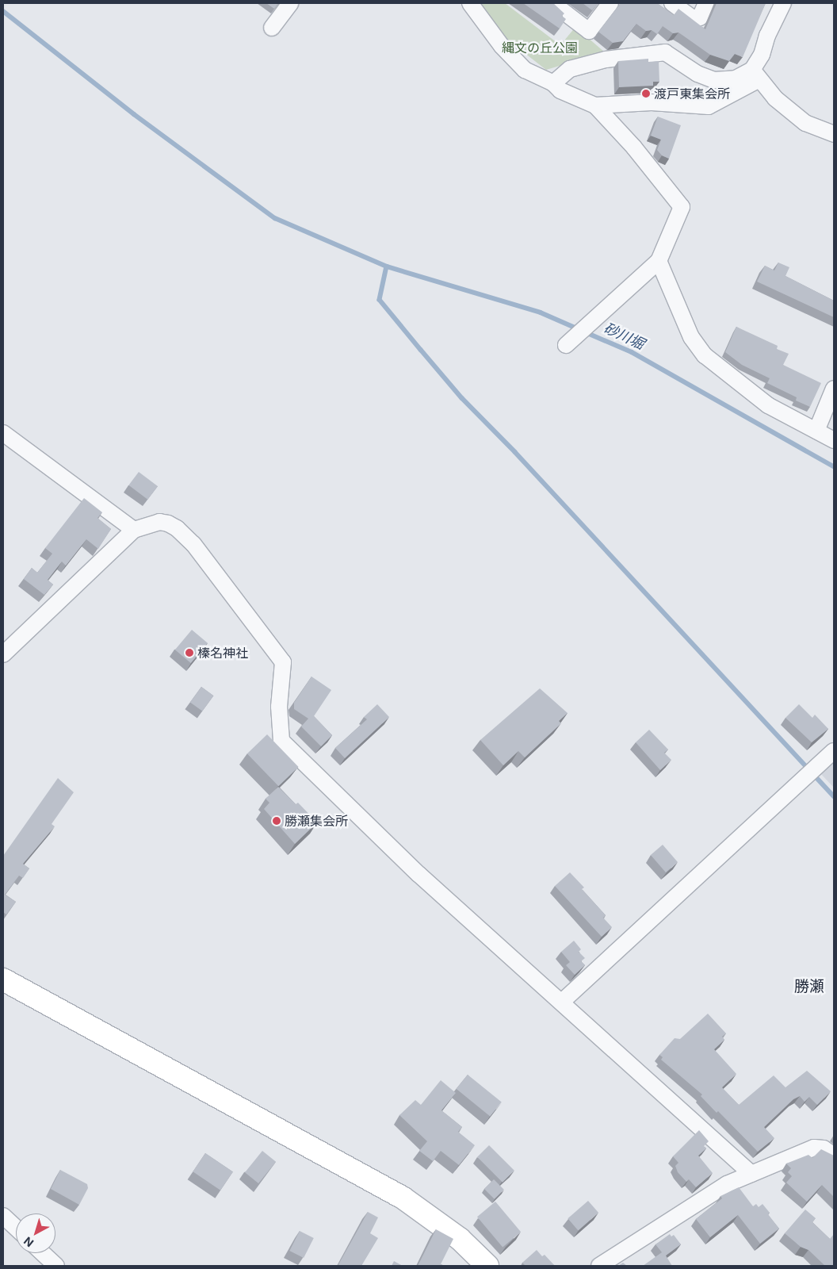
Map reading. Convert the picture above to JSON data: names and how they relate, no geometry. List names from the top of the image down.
{
  "districts": ["勝瀬"],
  "water": ["砂川堀"],
  "parks": ["縄文の丘公園"],
  "places": ["渡戸東集会所", "榛名神社", "勝瀬集会所"],
  "north": "bottom left"
}
